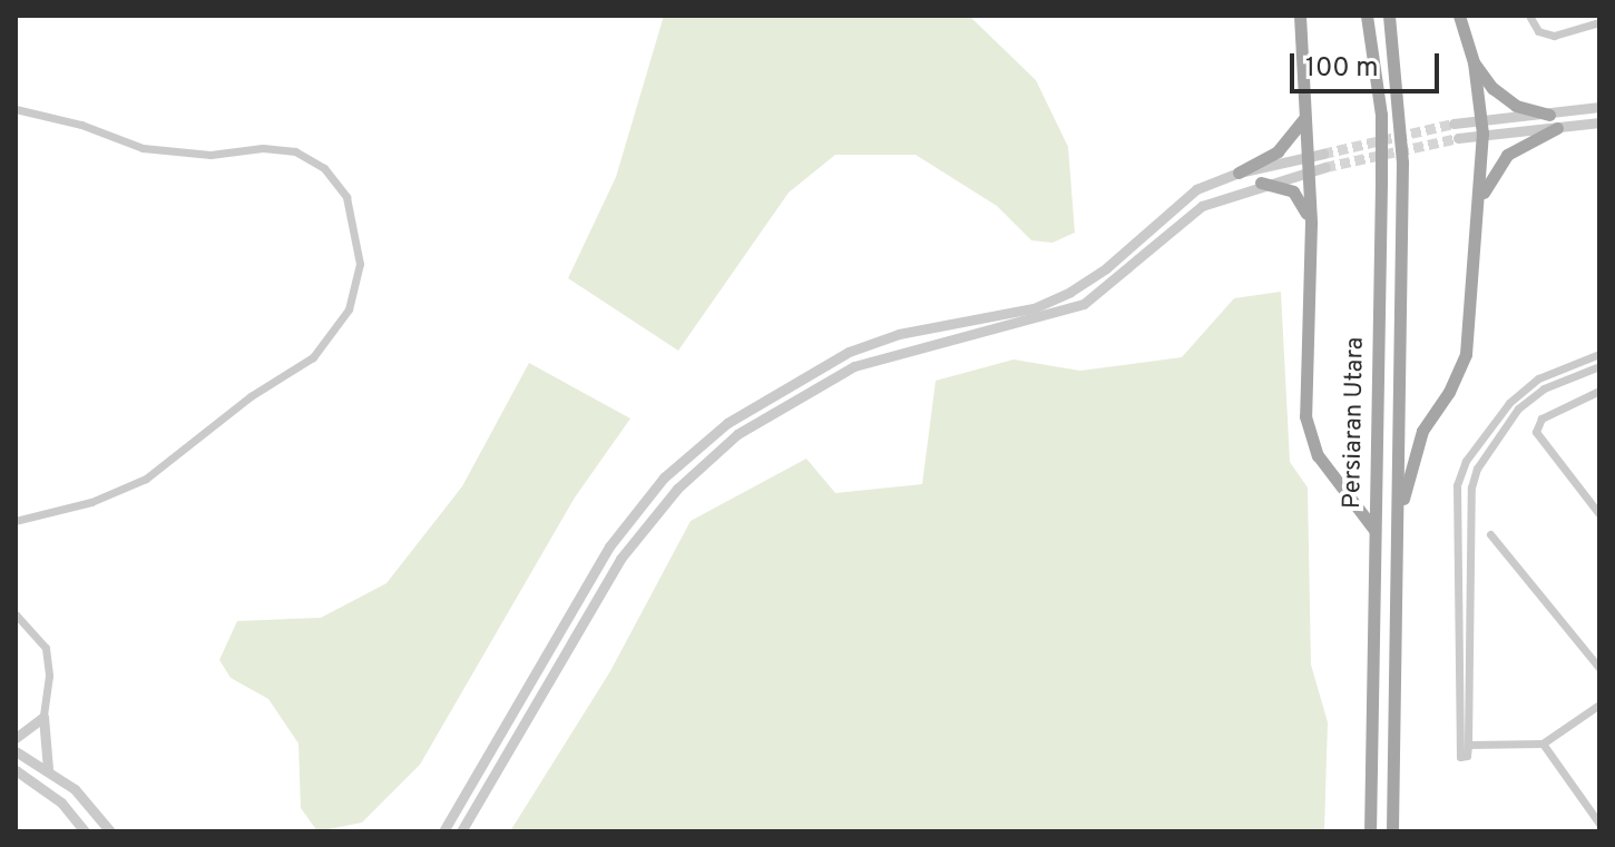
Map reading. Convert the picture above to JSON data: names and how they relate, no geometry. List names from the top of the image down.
{
  "streets": {
    "main road": ["Persiaran Utara"]
  },
  "scale_bar": "100 m"
}
